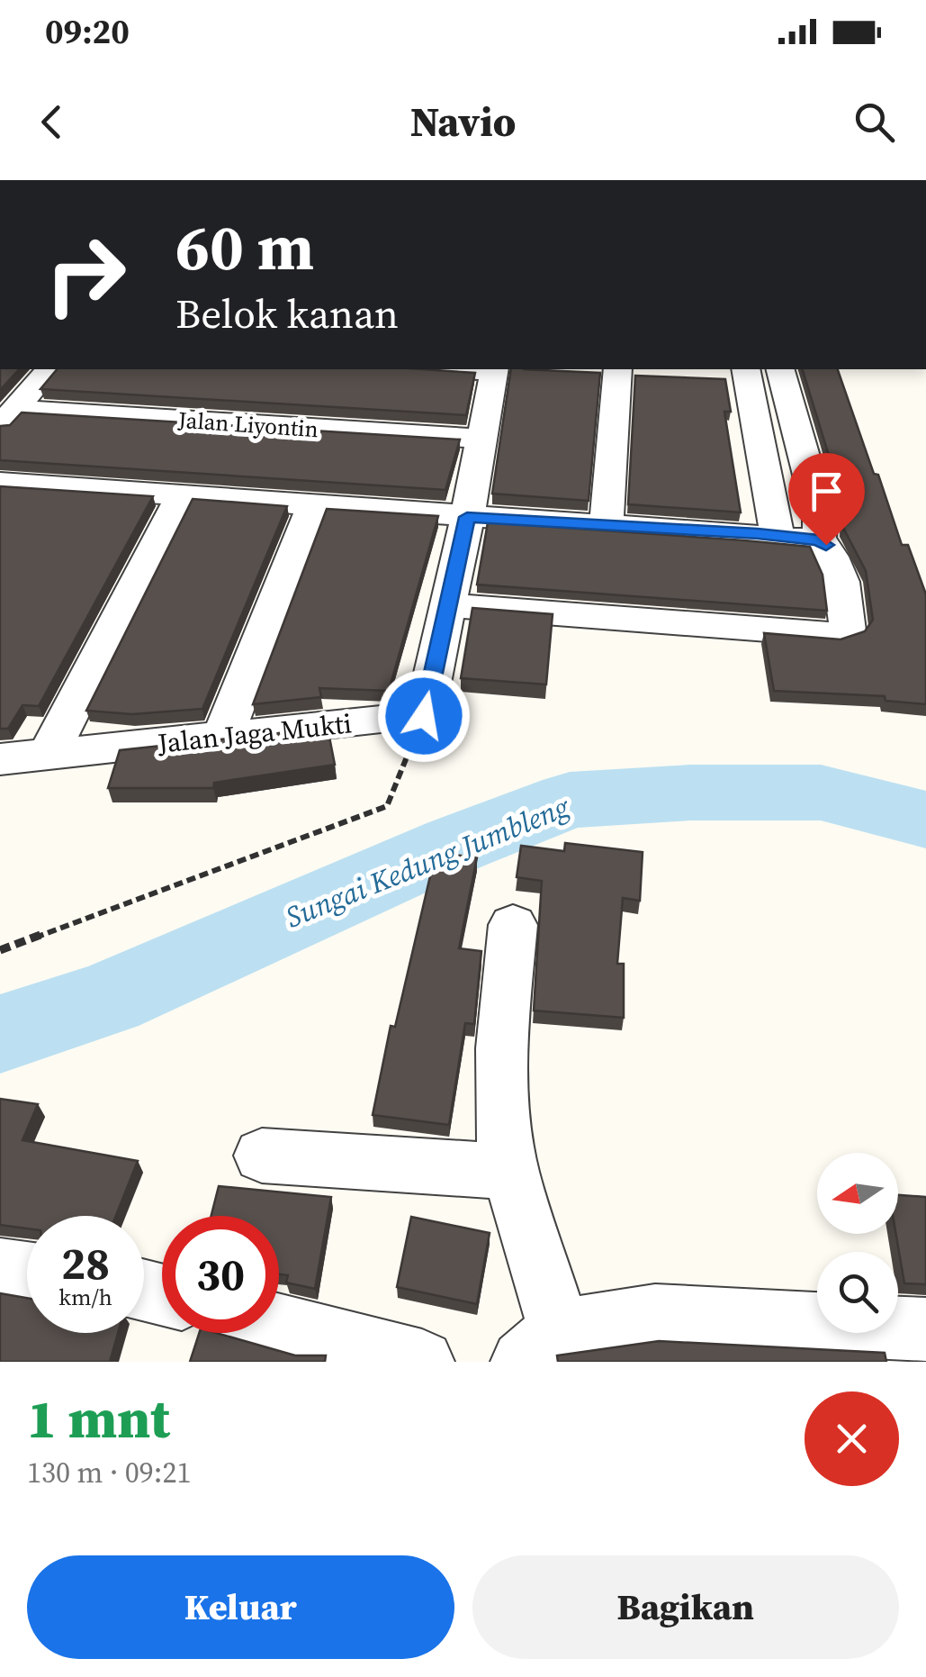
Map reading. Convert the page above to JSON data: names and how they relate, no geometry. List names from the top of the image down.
{
  "streets": {
    "street": ["Jalan Liyontin", "Jalan Jaga Mukti"]
  },
  "water": ["Sungai Kedung Jumbleng"],
  "north": "left",
  "page": {
    "status": "09:20",
    "header": "Navio",
    "turn": ["60 m", "Belok kanan"],
    "speed": "28 km/h",
    "limit": "30",
    "heading": ["1 mnt", "130 m · 09:21"],
    "buttons": ["Keluar", "Bagikan"]
  }
}
